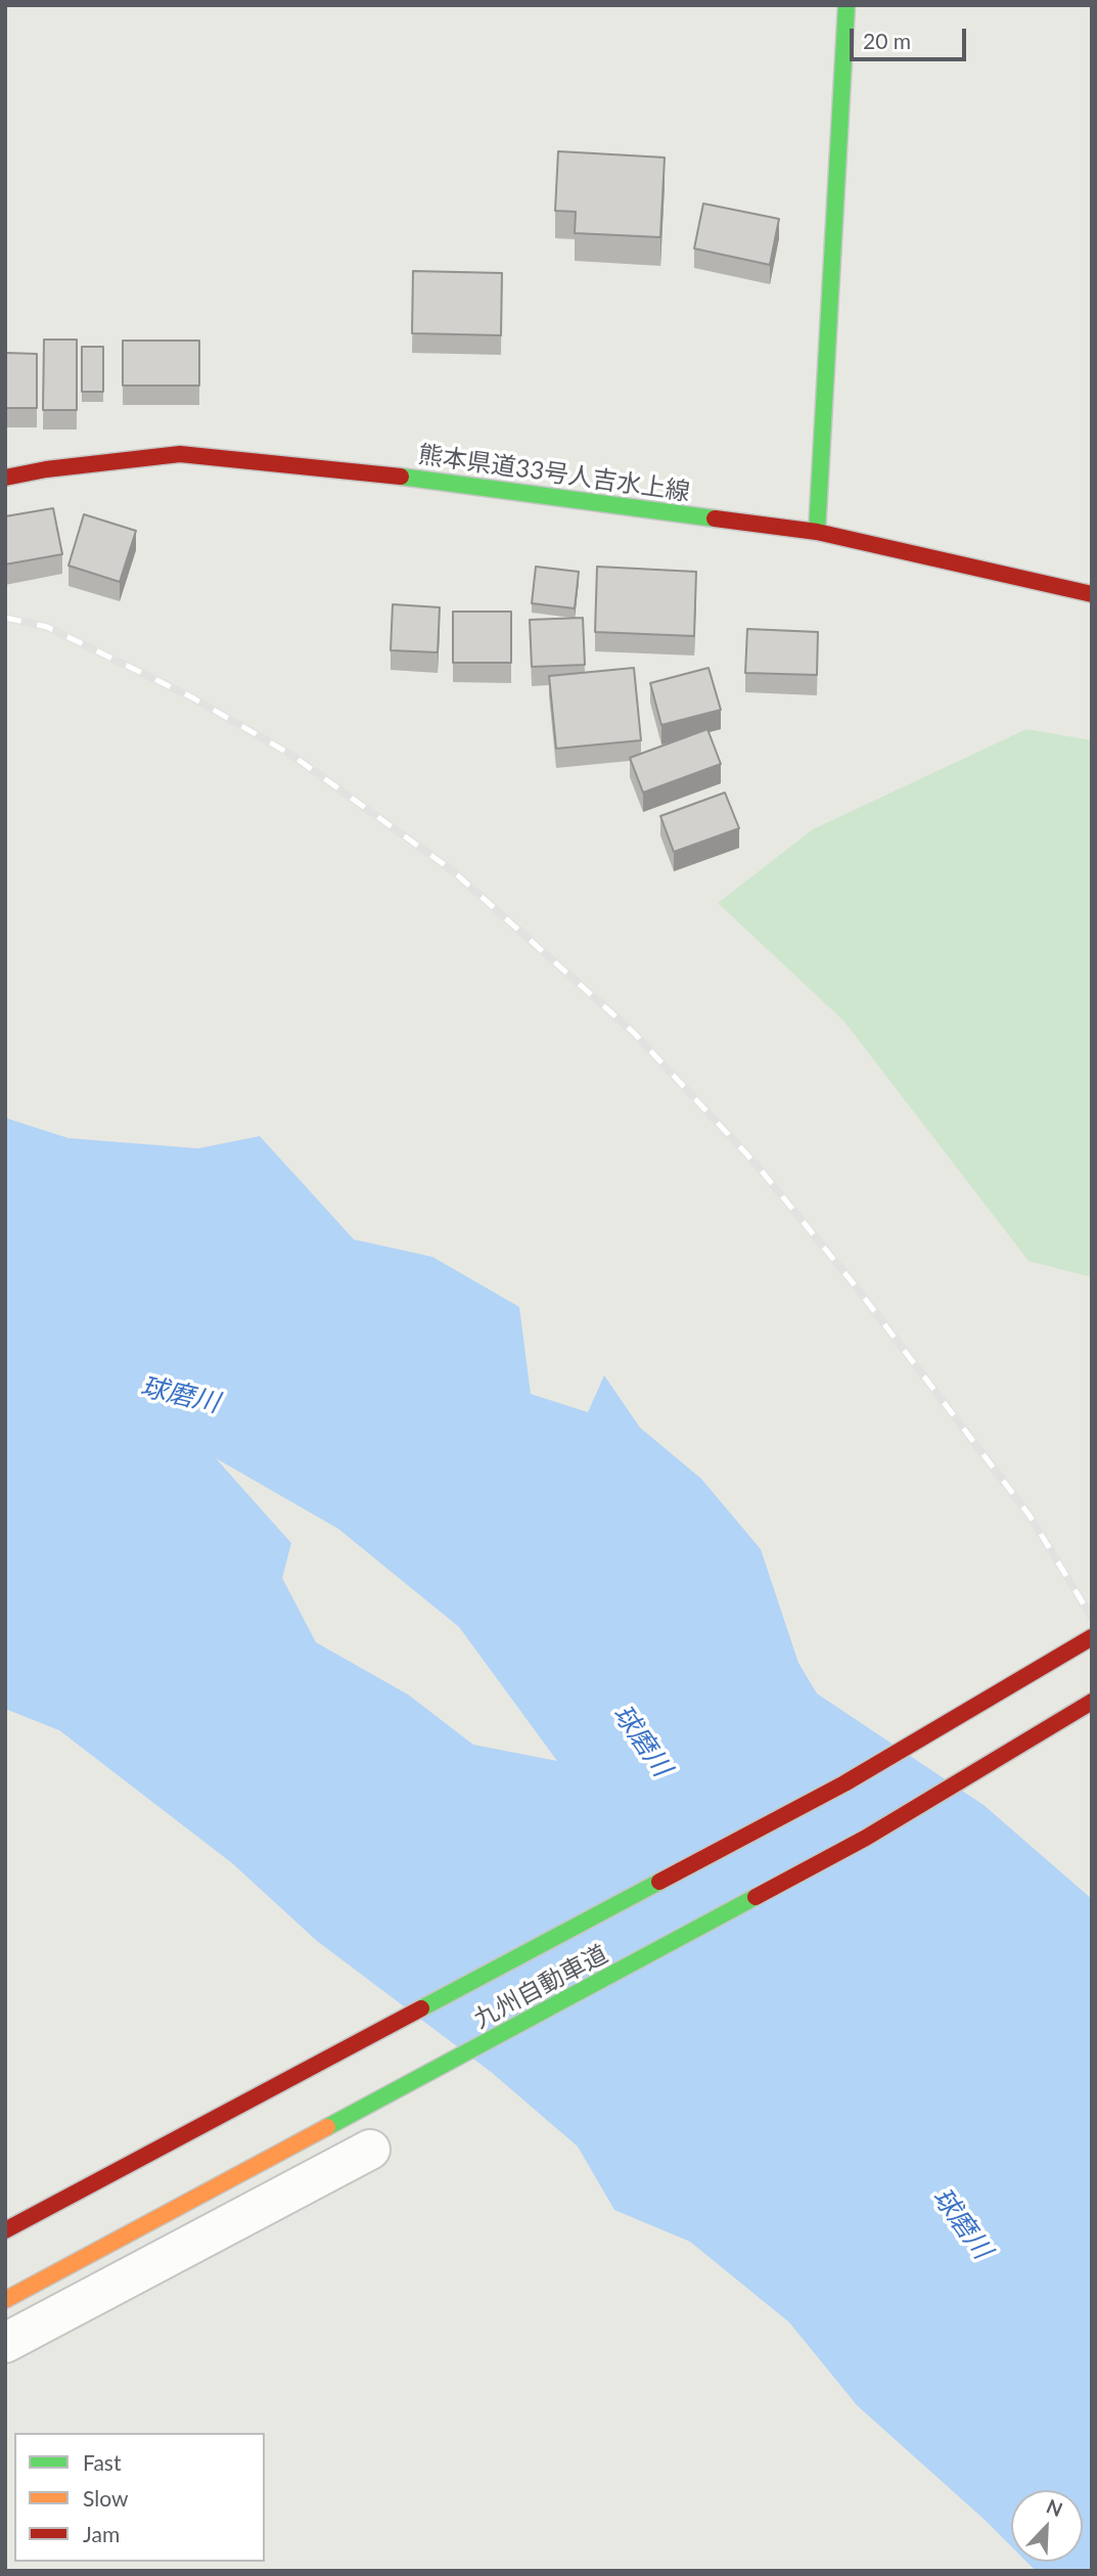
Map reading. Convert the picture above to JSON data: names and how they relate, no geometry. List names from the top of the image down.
{
  "streets": {
    "main road": ["熊本県道33号人吉水上線", "九州自動車道"]
  },
  "water": ["球磨川"],
  "legend": ["Fast", "Slow", "Jam"],
  "scale_bar": "20 m",
  "north": "top right"
}
